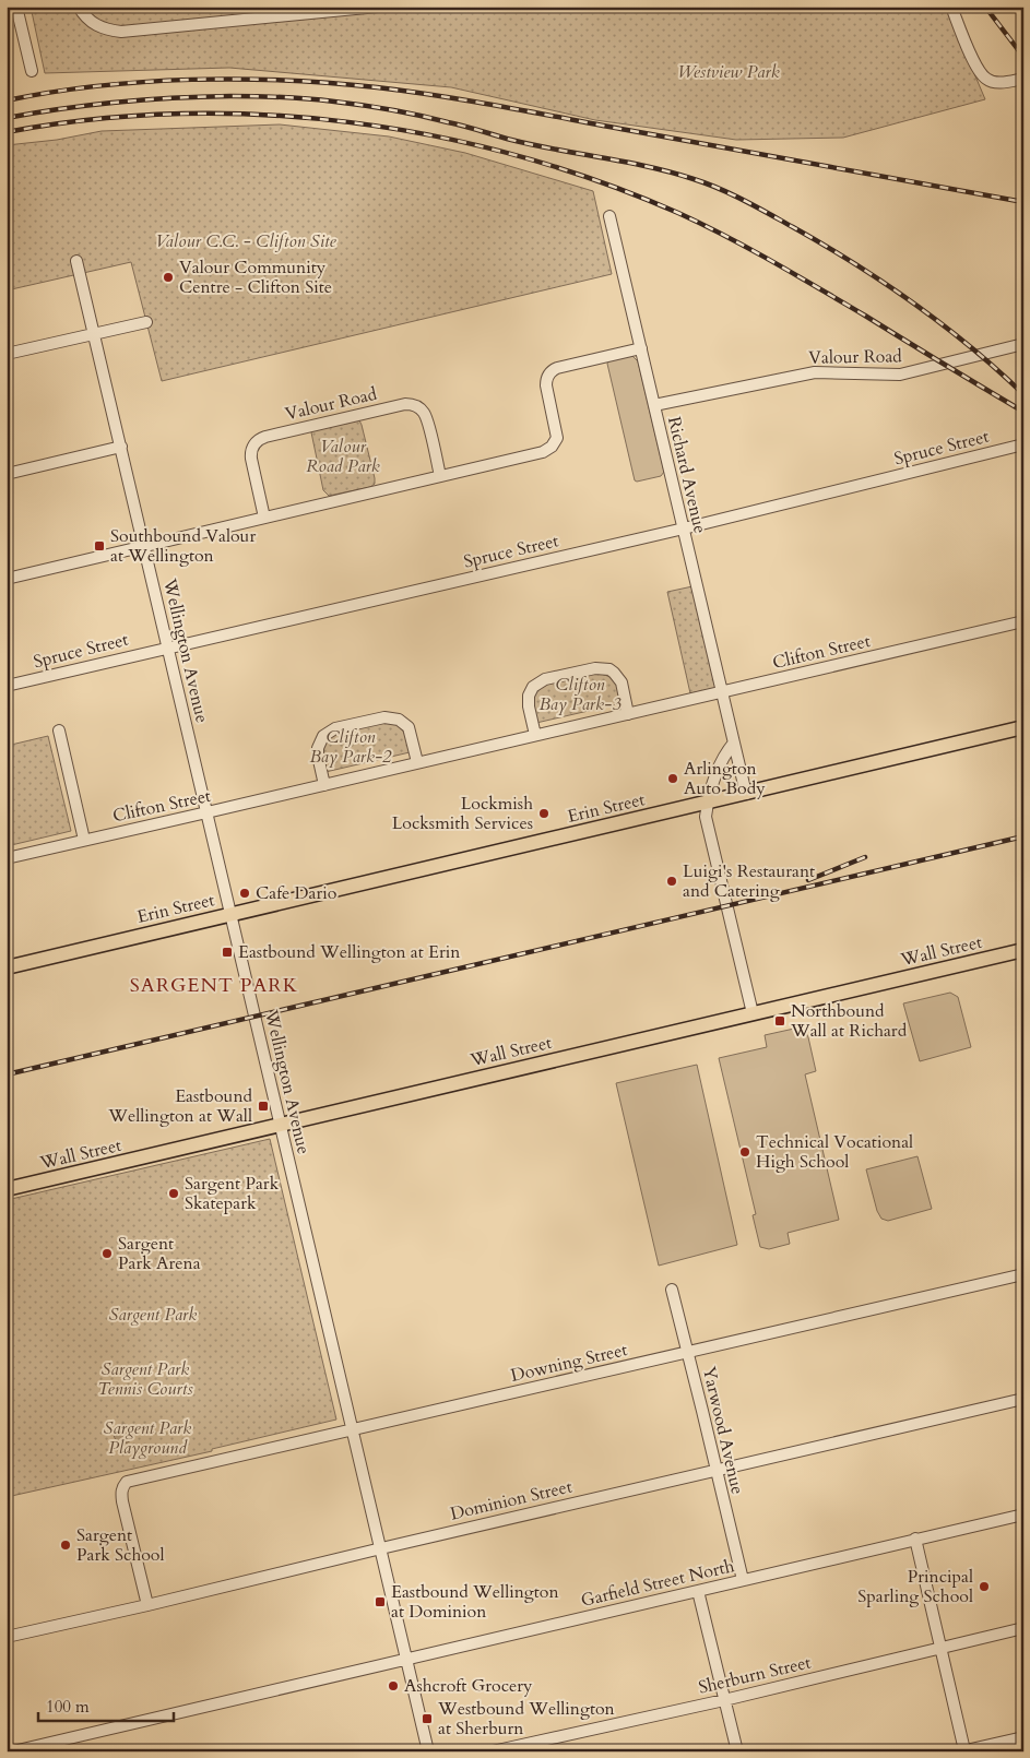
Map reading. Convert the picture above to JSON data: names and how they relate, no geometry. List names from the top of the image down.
{
  "streets": {
    "main road": ["Erin Street", "Wall Street"],
    "street": [
      "Valour Road",
      "Spruce Street",
      "Richard Avenue",
      "Wellington Avenue",
      "Clifton Street",
      "Downing Street",
      "Yarwood Avenue",
      "Dominion Street",
      "Garfield Street North",
      "Sherburn Street"
    ]
  },
  "crossings": [
    ["Valour Road", "Richard Avenue"],
    ["Spruce Street", "Richard Avenue"],
    ["Spruce Street", "Wellington Avenue"],
    ["Richard Avenue", "Clifton Street"],
    ["Richard Avenue", "Erin Street"],
    ["Wellington Avenue", "Clifton Street"],
    ["Wellington Avenue", "Erin Street"],
    ["Wellington Avenue", "Wall Street"],
    ["Wellington Avenue", "Downing Street"],
    ["Wellington Avenue", "Dominion Street"],
    ["Wellington Avenue", "Garfield Street North"],
    ["Downing Street", "Yarwood Avenue"],
    ["Downing Street", "Dominion Street"],
    ["Yarwood Avenue", "Dominion Street"],
    ["Yarwood Avenue", "Garfield Street North"]
  ],
  "districts": ["SARGENT PARK"],
  "parks": [
    "Westview Park",
    "Valour C.C. - Clifton Site",
    "Valour Road Park",
    "Clifton Bay Park-3",
    "Clifton Bay Park-2",
    "Sargent Park",
    "Sargent Park Tennis Courts",
    "Sargent Park Playground"
  ],
  "places": {
    "other": [
      "Valour Community Centre - Clifton Site",
      "Arlington Auto Body",
      "Lockmish Locksmith Services",
      "Luigi's Restaurant and Catering",
      "Cafe Dario",
      "Technical Vocational High School",
      "Sargent Park Skatepark",
      "Sargent Park Arena",
      "Sargent Park School",
      "Principal Sparling School",
      "Ashcroft Grocery"
    ],
    "transit": [
      "Southbound Valour at Wellington",
      "Eastbound Wellington at Erin",
      "Northbound Wall at Richard",
      "Eastbound Wellington at Wall",
      "Eastbound Wellington at Dominion",
      "Westbound Wellington at Sherburn"
    ]
  },
  "scale_bar": "100 m"
}
